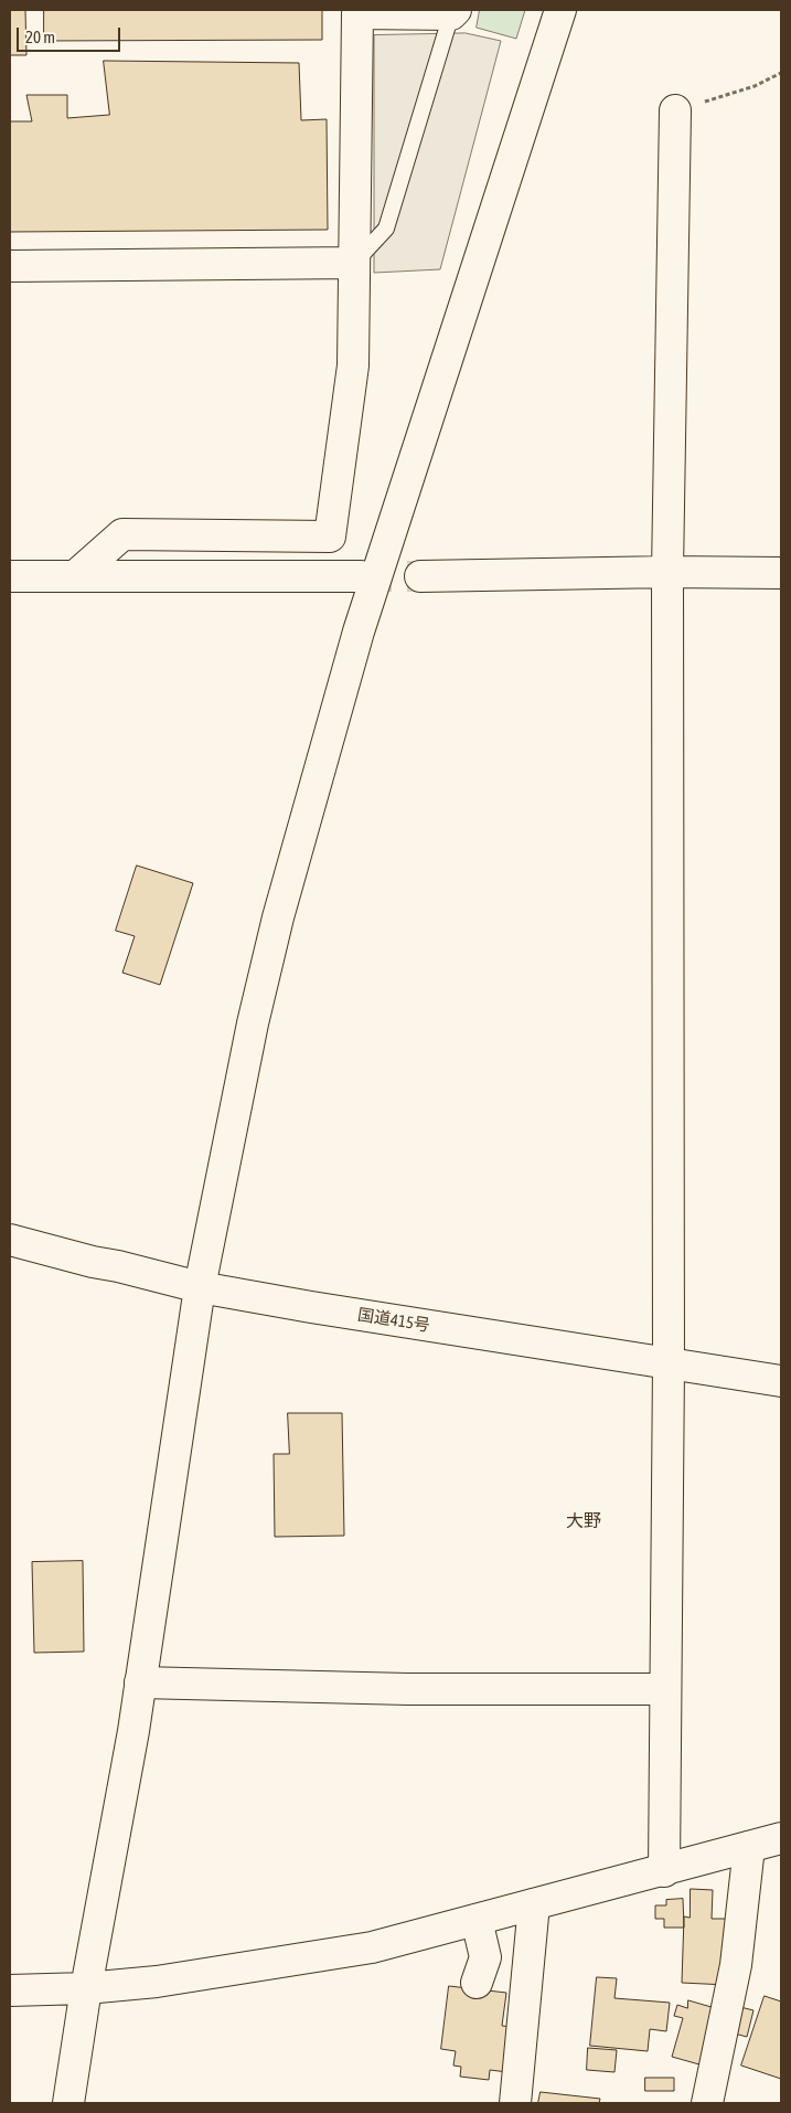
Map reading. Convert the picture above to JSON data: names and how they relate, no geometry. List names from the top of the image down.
{
  "streets": {
    "main road": ["国道415号"]
  },
  "districts": ["大野"],
  "scale_bar": "20 m"
}
